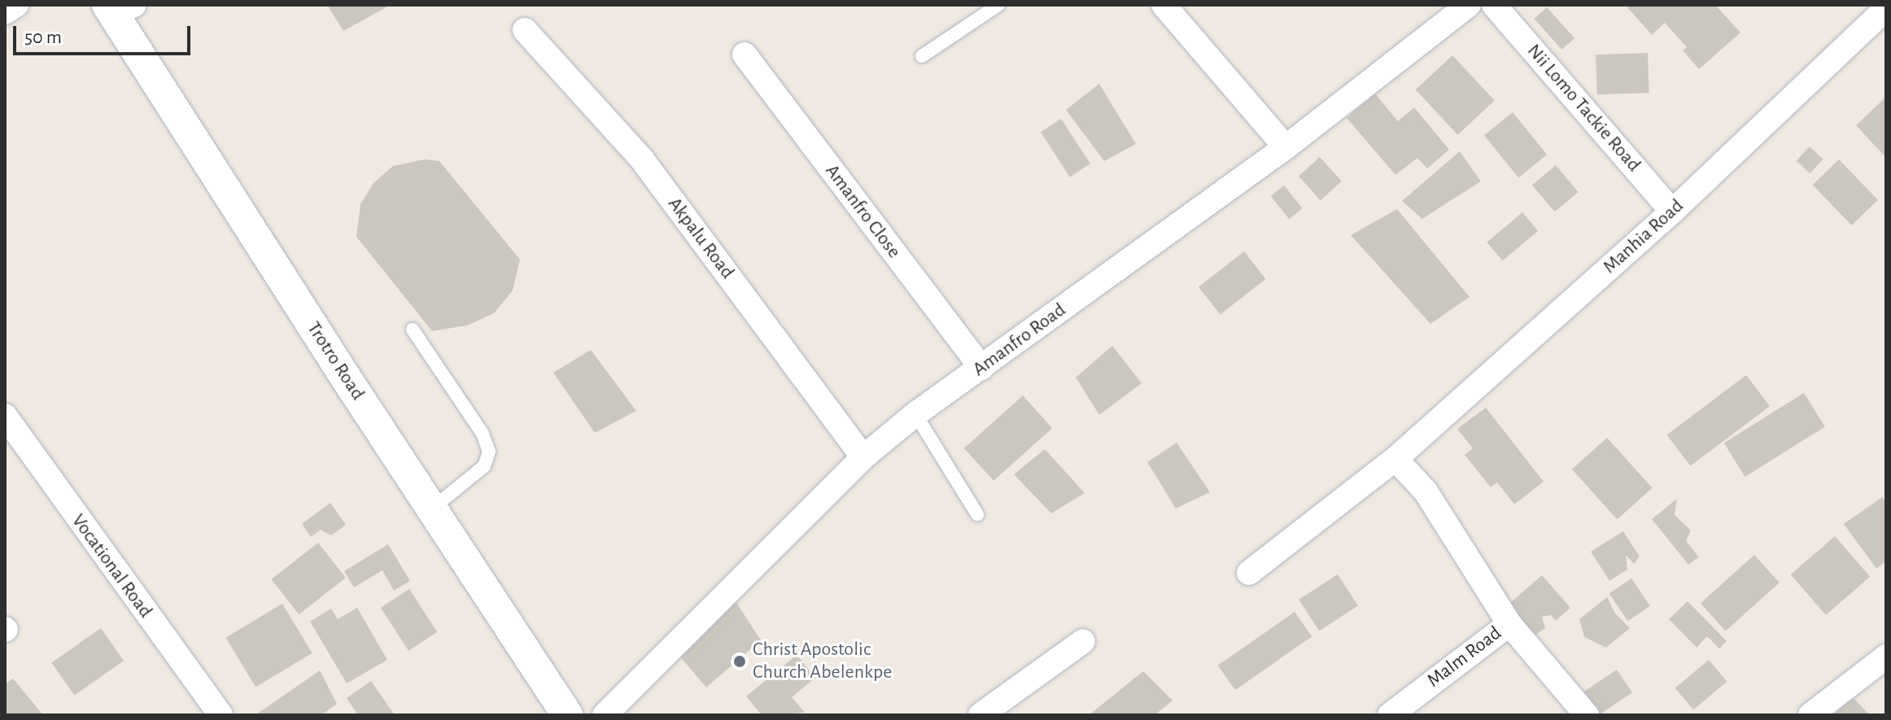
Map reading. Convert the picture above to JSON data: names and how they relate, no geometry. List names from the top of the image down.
{
  "streets": {
    "street": [
      "Nii Lomo Tackie Road",
      "Amanfro Close",
      "Manhia Road",
      "Akpalu Road",
      "Amanfro Road",
      "Trotro Road",
      "Vocational Road",
      "Malm Road"
    ]
  },
  "crossings": [
    ["Nii Lomo Tackie Road", "Manhia Road"],
    ["Amanfro Close", "Amanfro Road"],
    ["Akpalu Road", "Amanfro Road"]
  ],
  "places": ["Christ Apostolic Church Abelenkpe"],
  "scale_bar": "50 m"
}
